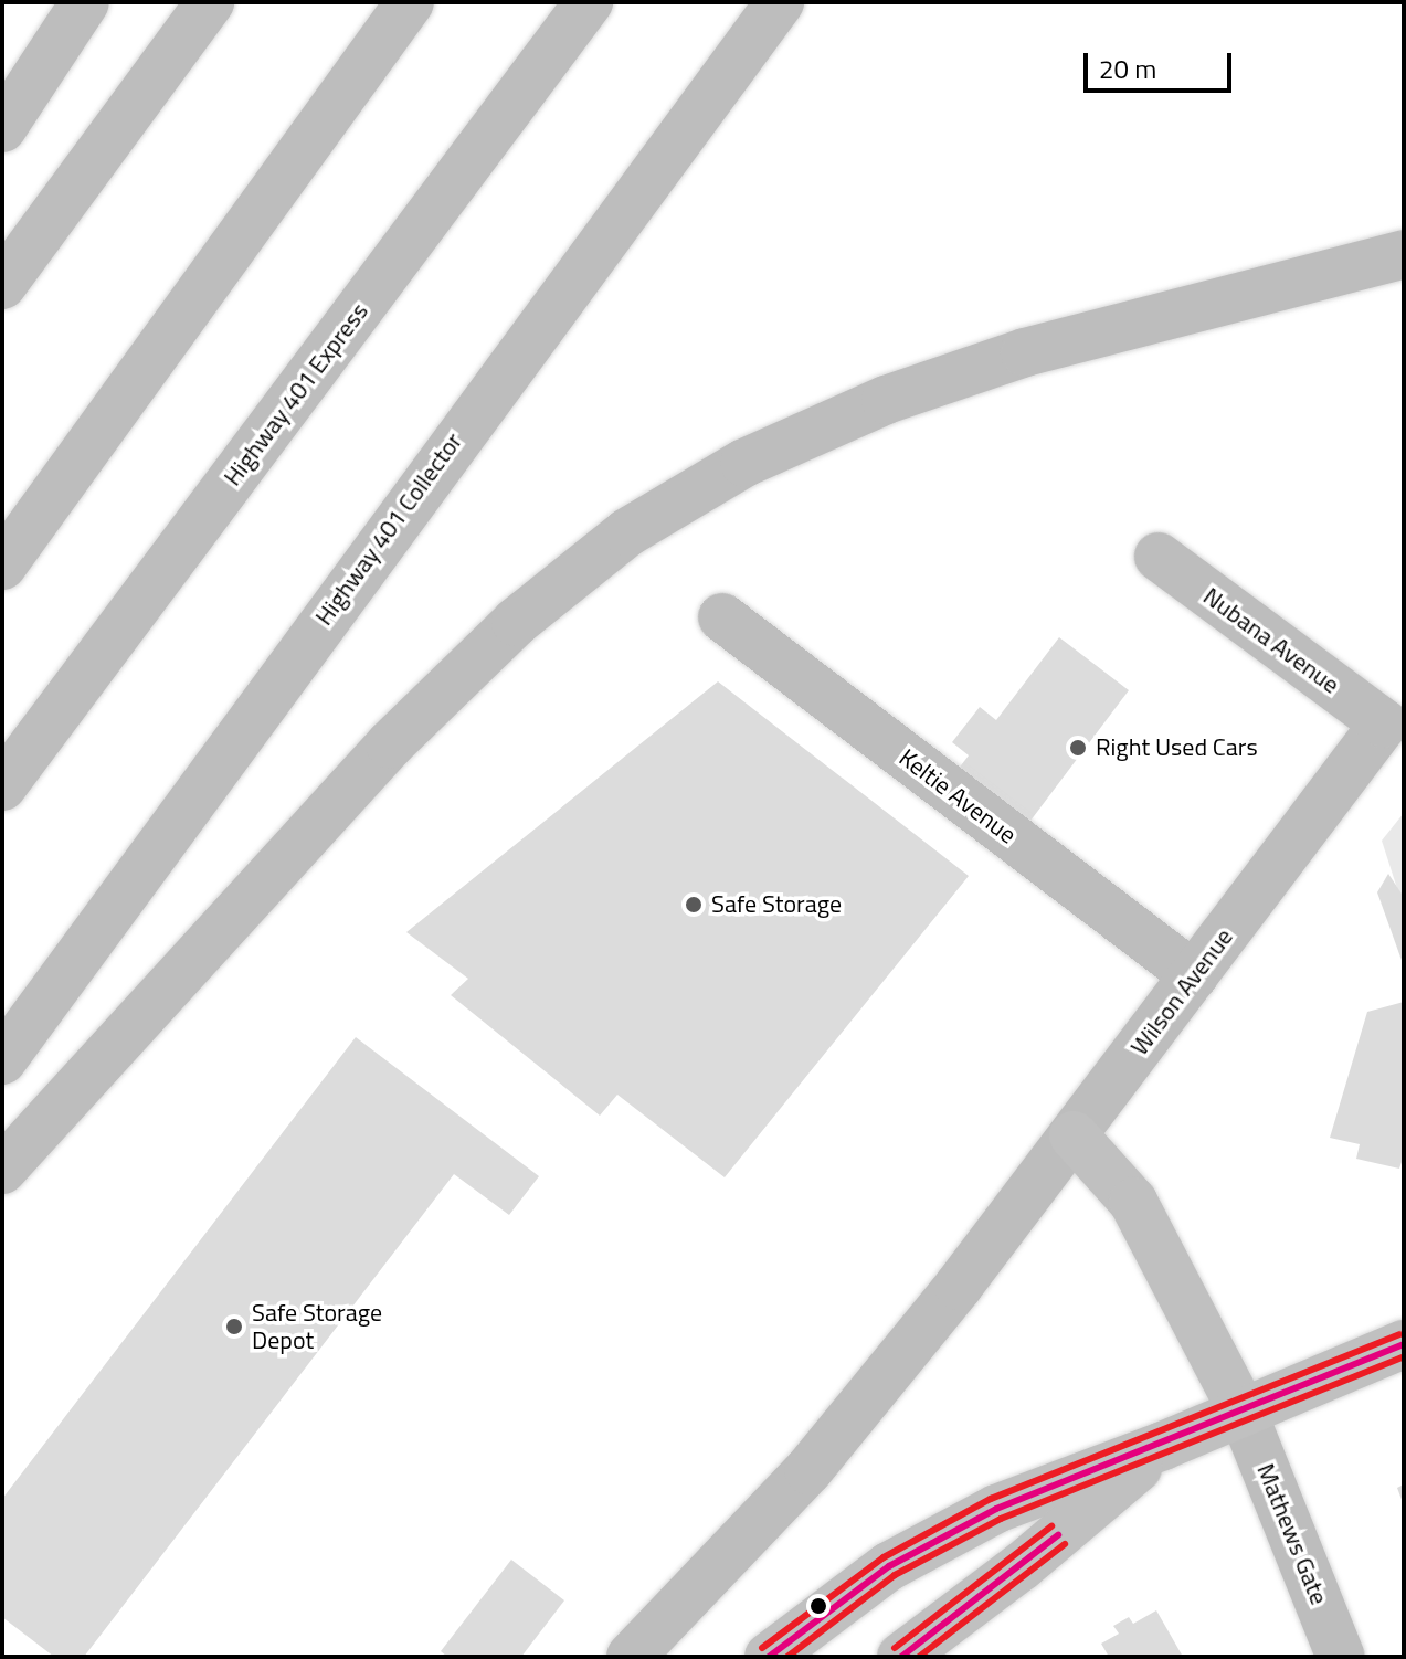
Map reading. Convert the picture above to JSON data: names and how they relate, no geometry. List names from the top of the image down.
{
  "streets": {
    "main road": [
      "Highway 401 Express",
      "Highway 401 Collector",
      "Nubana Avenue",
      "Keltie Avenue",
      "Wilson Avenue",
      "Mathews Gate"
    ]
  },
  "crossings": [
    ["Nubana Avenue", "Wilson Avenue"],
    ["Keltie Avenue", "Wilson Avenue"]
  ],
  "places": ["Right Used Cars", "Safe Storage", "Safe Storage Depot"],
  "scale_bar": "20 m"
}
